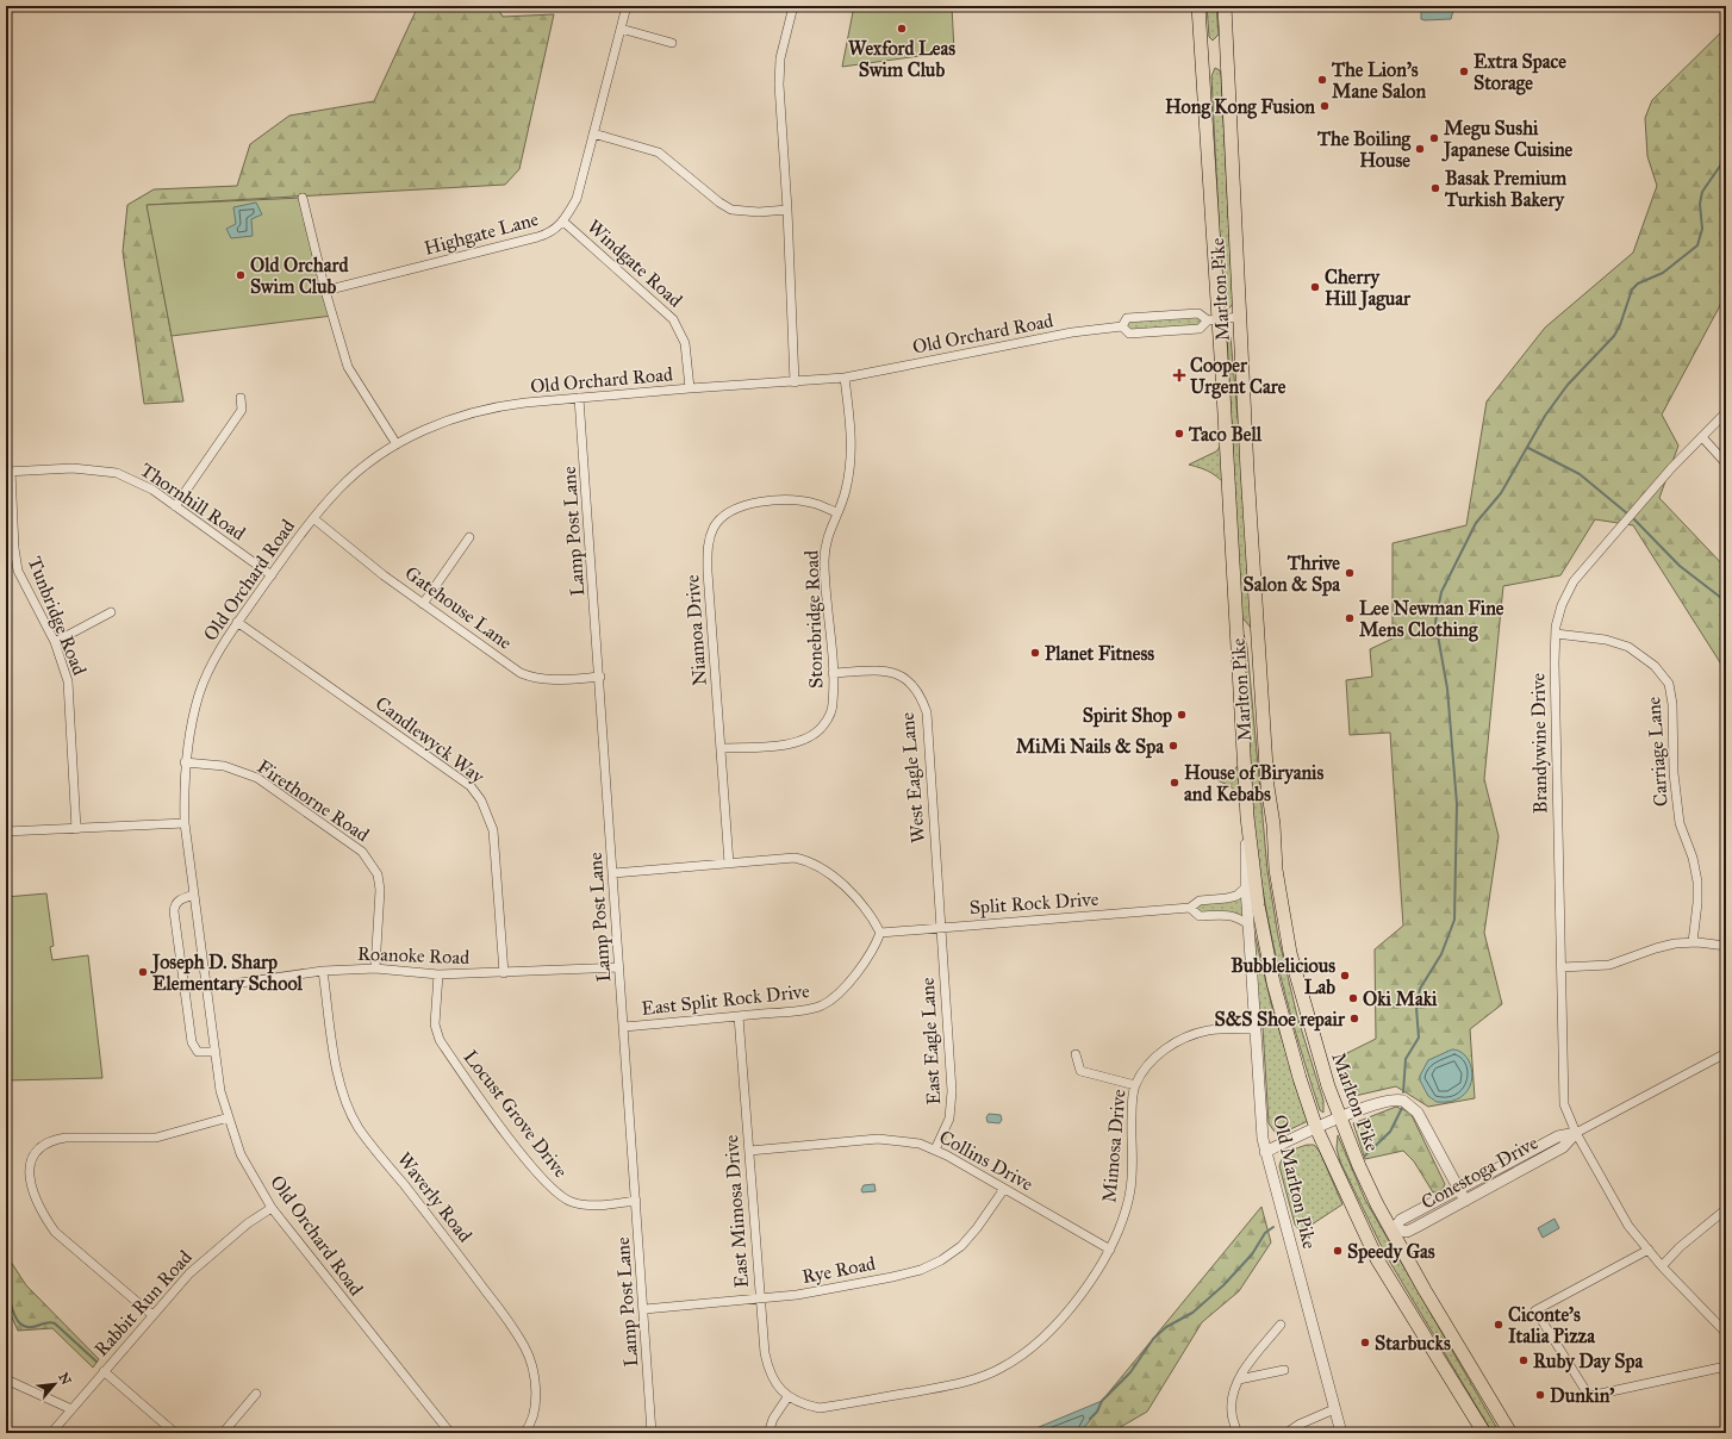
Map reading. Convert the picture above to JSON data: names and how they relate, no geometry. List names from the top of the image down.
{
  "streets": {
    "highway": ["Marlton Pike"],
    "street": [
      "Highgate Lane",
      "Windgate Road",
      "Old Orchard Road",
      "Thornhill Road",
      "Lamp Post Lane",
      "Gatehouse Lane",
      "Tunbridge Road",
      "Stonebridge Road",
      "Niamoa Drive",
      "Candlewyck Way",
      "Brandywine Drive",
      "Carriage Lane",
      "West Eagle Lane",
      "Firethorne Road",
      "Split Rock Drive",
      "Roanoke Road",
      "East Split Rock Drive",
      "East Eagle Lane",
      "Locust Grove Drive",
      "Mimosa Drive",
      "Collins Drive",
      "Conestoga Drive",
      "Old Marlton Pike",
      "Waverly Road",
      "East Mimosa Drive",
      "Rye Road",
      "Rabbit Run Road"
    ]
  },
  "crossings": [
    ["Highgate Lane", "Windgate Road"],
    ["Windgate Road", "Old Orchard Road"],
    ["Marlton Pike", "Old Orchard Road"],
    ["Marlton Pike", "Conestoga Drive"],
    ["Marlton Pike", "Old Marlton Pike"],
    ["Old Orchard Road", "Thornhill Road"],
    ["Old Orchard Road", "Lamp Post Lane"],
    ["Old Orchard Road", "Gatehouse Lane"],
    ["Old Orchard Road", "Stonebridge Road"],
    ["Old Orchard Road", "Candlewyck Way"],
    ["Old Orchard Road", "Firethorne Road"],
    ["Old Orchard Road", "Roanoke Road"],
    ["Old Orchard Road", "Rabbit Run Road"],
    ["Thornhill Road", "Tunbridge Road"],
    ["Lamp Post Lane", "Gatehouse Lane"],
    ["Lamp Post Lane", "Roanoke Road"],
    ["Lamp Post Lane", "East Split Rock Drive"],
    ["Lamp Post Lane", "Locust Grove Drive"],
    ["Lamp Post Lane", "Rye Road"],
    ["Stonebridge Road", "Niamoa Drive"],
    ["Stonebridge Road", "West Eagle Lane"],
    ["Candlewyck Way", "Roanoke Road"],
    ["Brandywine Drive", "Carriage Lane"],
    ["Brandywine Drive", "Conestoga Drive"],
    ["West Eagle Lane", "Split Rock Drive"],
    ["West Eagle Lane", "East Eagle Lane"],
    ["Firethorne Road", "Roanoke Road"],
    ["Split Rock Drive", "East Split Rock Drive"],
    ["Split Rock Drive", "East Eagle Lane"],
    ["Split Rock Drive", "Old Marlton Pike"],
    ["Roanoke Road", "Locust Grove Drive"],
    ["Roanoke Road", "Waverly Road"],
    ["East Split Rock Drive", "East Mimosa Drive"],
    ["East Eagle Lane", "Collins Drive"],
    ["Mimosa Drive", "Collins Drive"],
    ["Mimosa Drive", "Old Marlton Pike"],
    ["Mimosa Drive", "East Mimosa Drive"],
    ["Collins Drive", "East Mimosa Drive"],
    ["Collins Drive", "Rye Road"],
    ["East Mimosa Drive", "Rye Road"]
  ],
  "places": {
    "other": [
      "Wexford Leas Swim Club",
      "Extra Space Storage",
      "The Lion's Mane Salon",
      "Hong Kong Fusion",
      "Megu Sushi Japanese Cuisine",
      "The Boiling House",
      "Basak Premium Turkish Bakery",
      "Old Orchard Swim Club",
      "Cherry Hill Jaguar",
      "Taco Bell",
      "Thrive Salon & Spa",
      "Lee Newman Fine Mens Clothing",
      "Planet Fitness",
      "Spirit Shop",
      "MiMi Nails & Spa",
      "House of Biryanis and Kebabs",
      "Joseph D. Sharp Elementary School",
      "Bubblelicious Lab",
      "Oki Maki",
      "S&S Shoe repair",
      "Speedy Gas",
      "Ciconte's Italia Pizza",
      "Starbucks",
      "Ruby Day Spa",
      "Dunkin'"
    ],
    "health": ["Cooper Urgent Care"]
  },
  "north": "top right"
}
